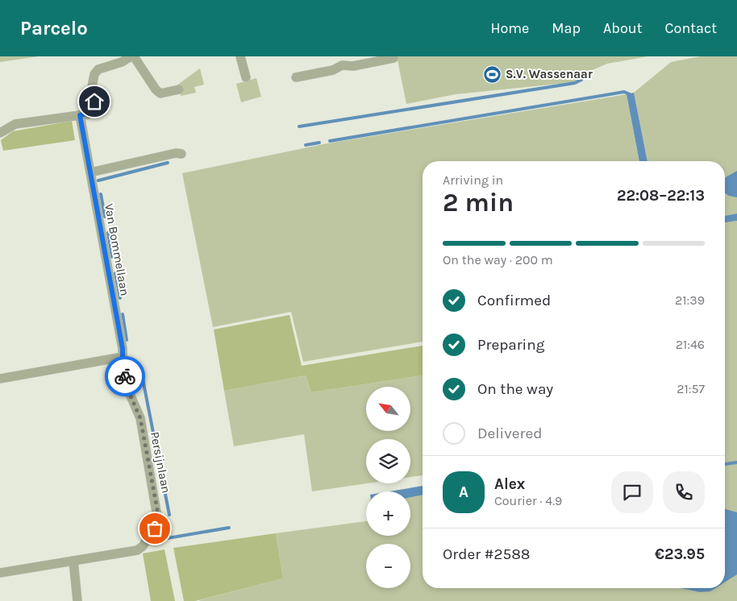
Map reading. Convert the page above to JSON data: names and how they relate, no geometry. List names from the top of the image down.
{
  "streets": {
    "street": ["Van Bommellaan", "Persijnlaan"]
  },
  "crossings": [
    ["Van Bommellaan", "Persijnlaan"]
  ],
  "places": {
    "sports": ["S.V. Wassenaar"]
  },
  "north": "top left",
  "page": {
    "header": "Parcelo",
    "nav": [
      "Home",
      "Map",
      "About",
      "Contact"
    ],
    "heading": ["2 min", "Arriving in", "22:08–22:13"],
    "panel": [
      "Alex",
      "Courier · 4.9",
      "Order #2588",
      "€23.95"
    ],
    "bar": "On the way · 200 m",
    "list": [
      ["Confirmed", "21:39"],
      ["Preparing", "21:46"],
      ["On the way", "21:57"],
      "Delivered"
    ],
    "map_buttons": ["+", "−"],
    "round": "A"
  }
}
